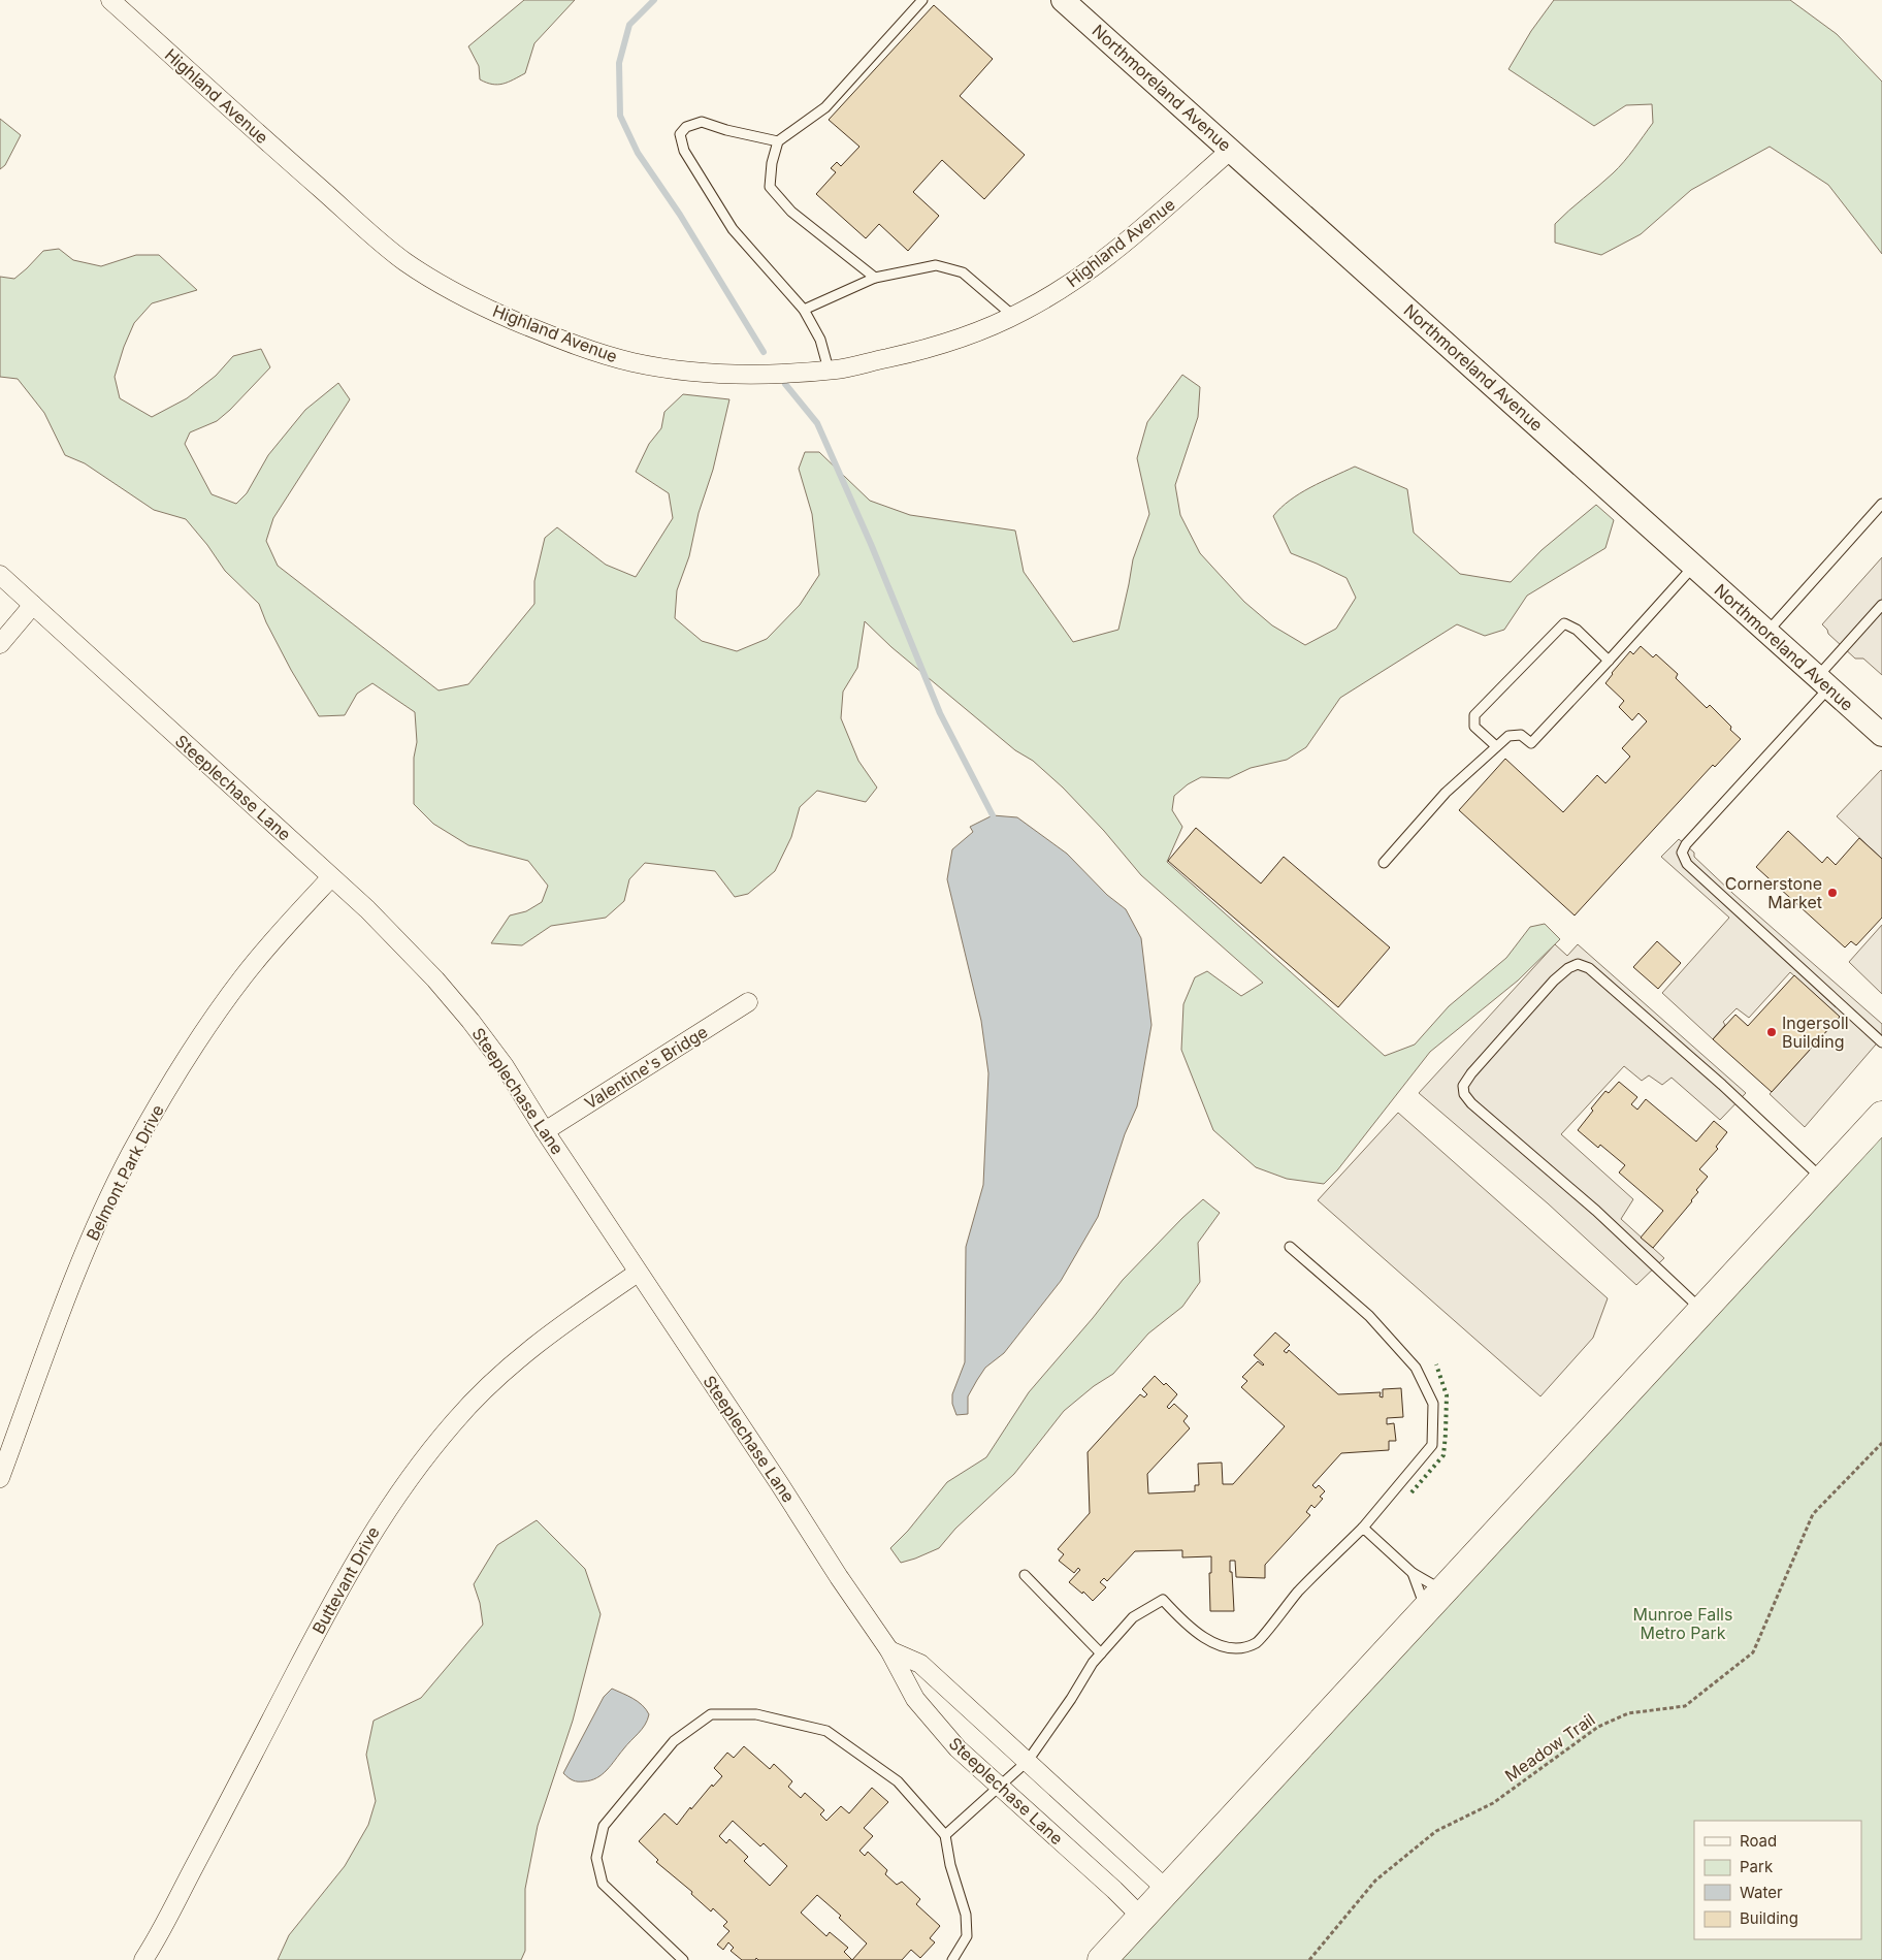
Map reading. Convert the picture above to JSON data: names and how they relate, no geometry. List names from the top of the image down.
{
  "streets": {
    "street": [
      "Northmoreland Avenue",
      "Highland Avenue",
      "Steeplechase Lane",
      "Valentine's Bridge",
      "Belmont Park Drive",
      "Buttevant Drive"
    ],
    "path": ["Meadow Trail"]
  },
  "crossings": [
    ["Northmoreland Avenue", "Highland Avenue"],
    ["Steeplechase Lane", "Valentine's Bridge"],
    ["Steeplechase Lane", "Belmont Park Drive"],
    ["Steeplechase Lane", "Buttevant Drive"]
  ],
  "parks": ["Munroe Falls Metro Park"],
  "places": ["Cornerstone Market", "Ingersoll Building"],
  "legend": [
    "Road",
    "Park",
    "Water",
    "Building"
  ]
}
